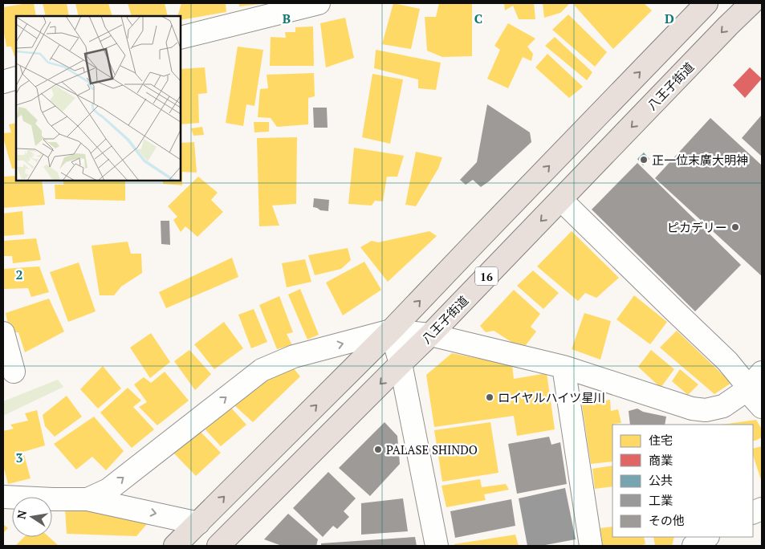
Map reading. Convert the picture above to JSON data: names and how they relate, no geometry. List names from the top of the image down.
{
  "streets": {
    "highway": ["八王子街道", "16"]
  },
  "places": [
    "正一位末廣大明神",
    "ピカデリー",
    "ロイヤルハイツ星川",
    "PALASE SHINDO"
  ],
  "legend": [
    "住宅",
    "商業",
    "公共",
    "工業",
    "その他"
  ],
  "north": "left",
  "grid": {
    "columns": ["B", "C", "D"],
    "rows": ["2", "3"]
  }
}
